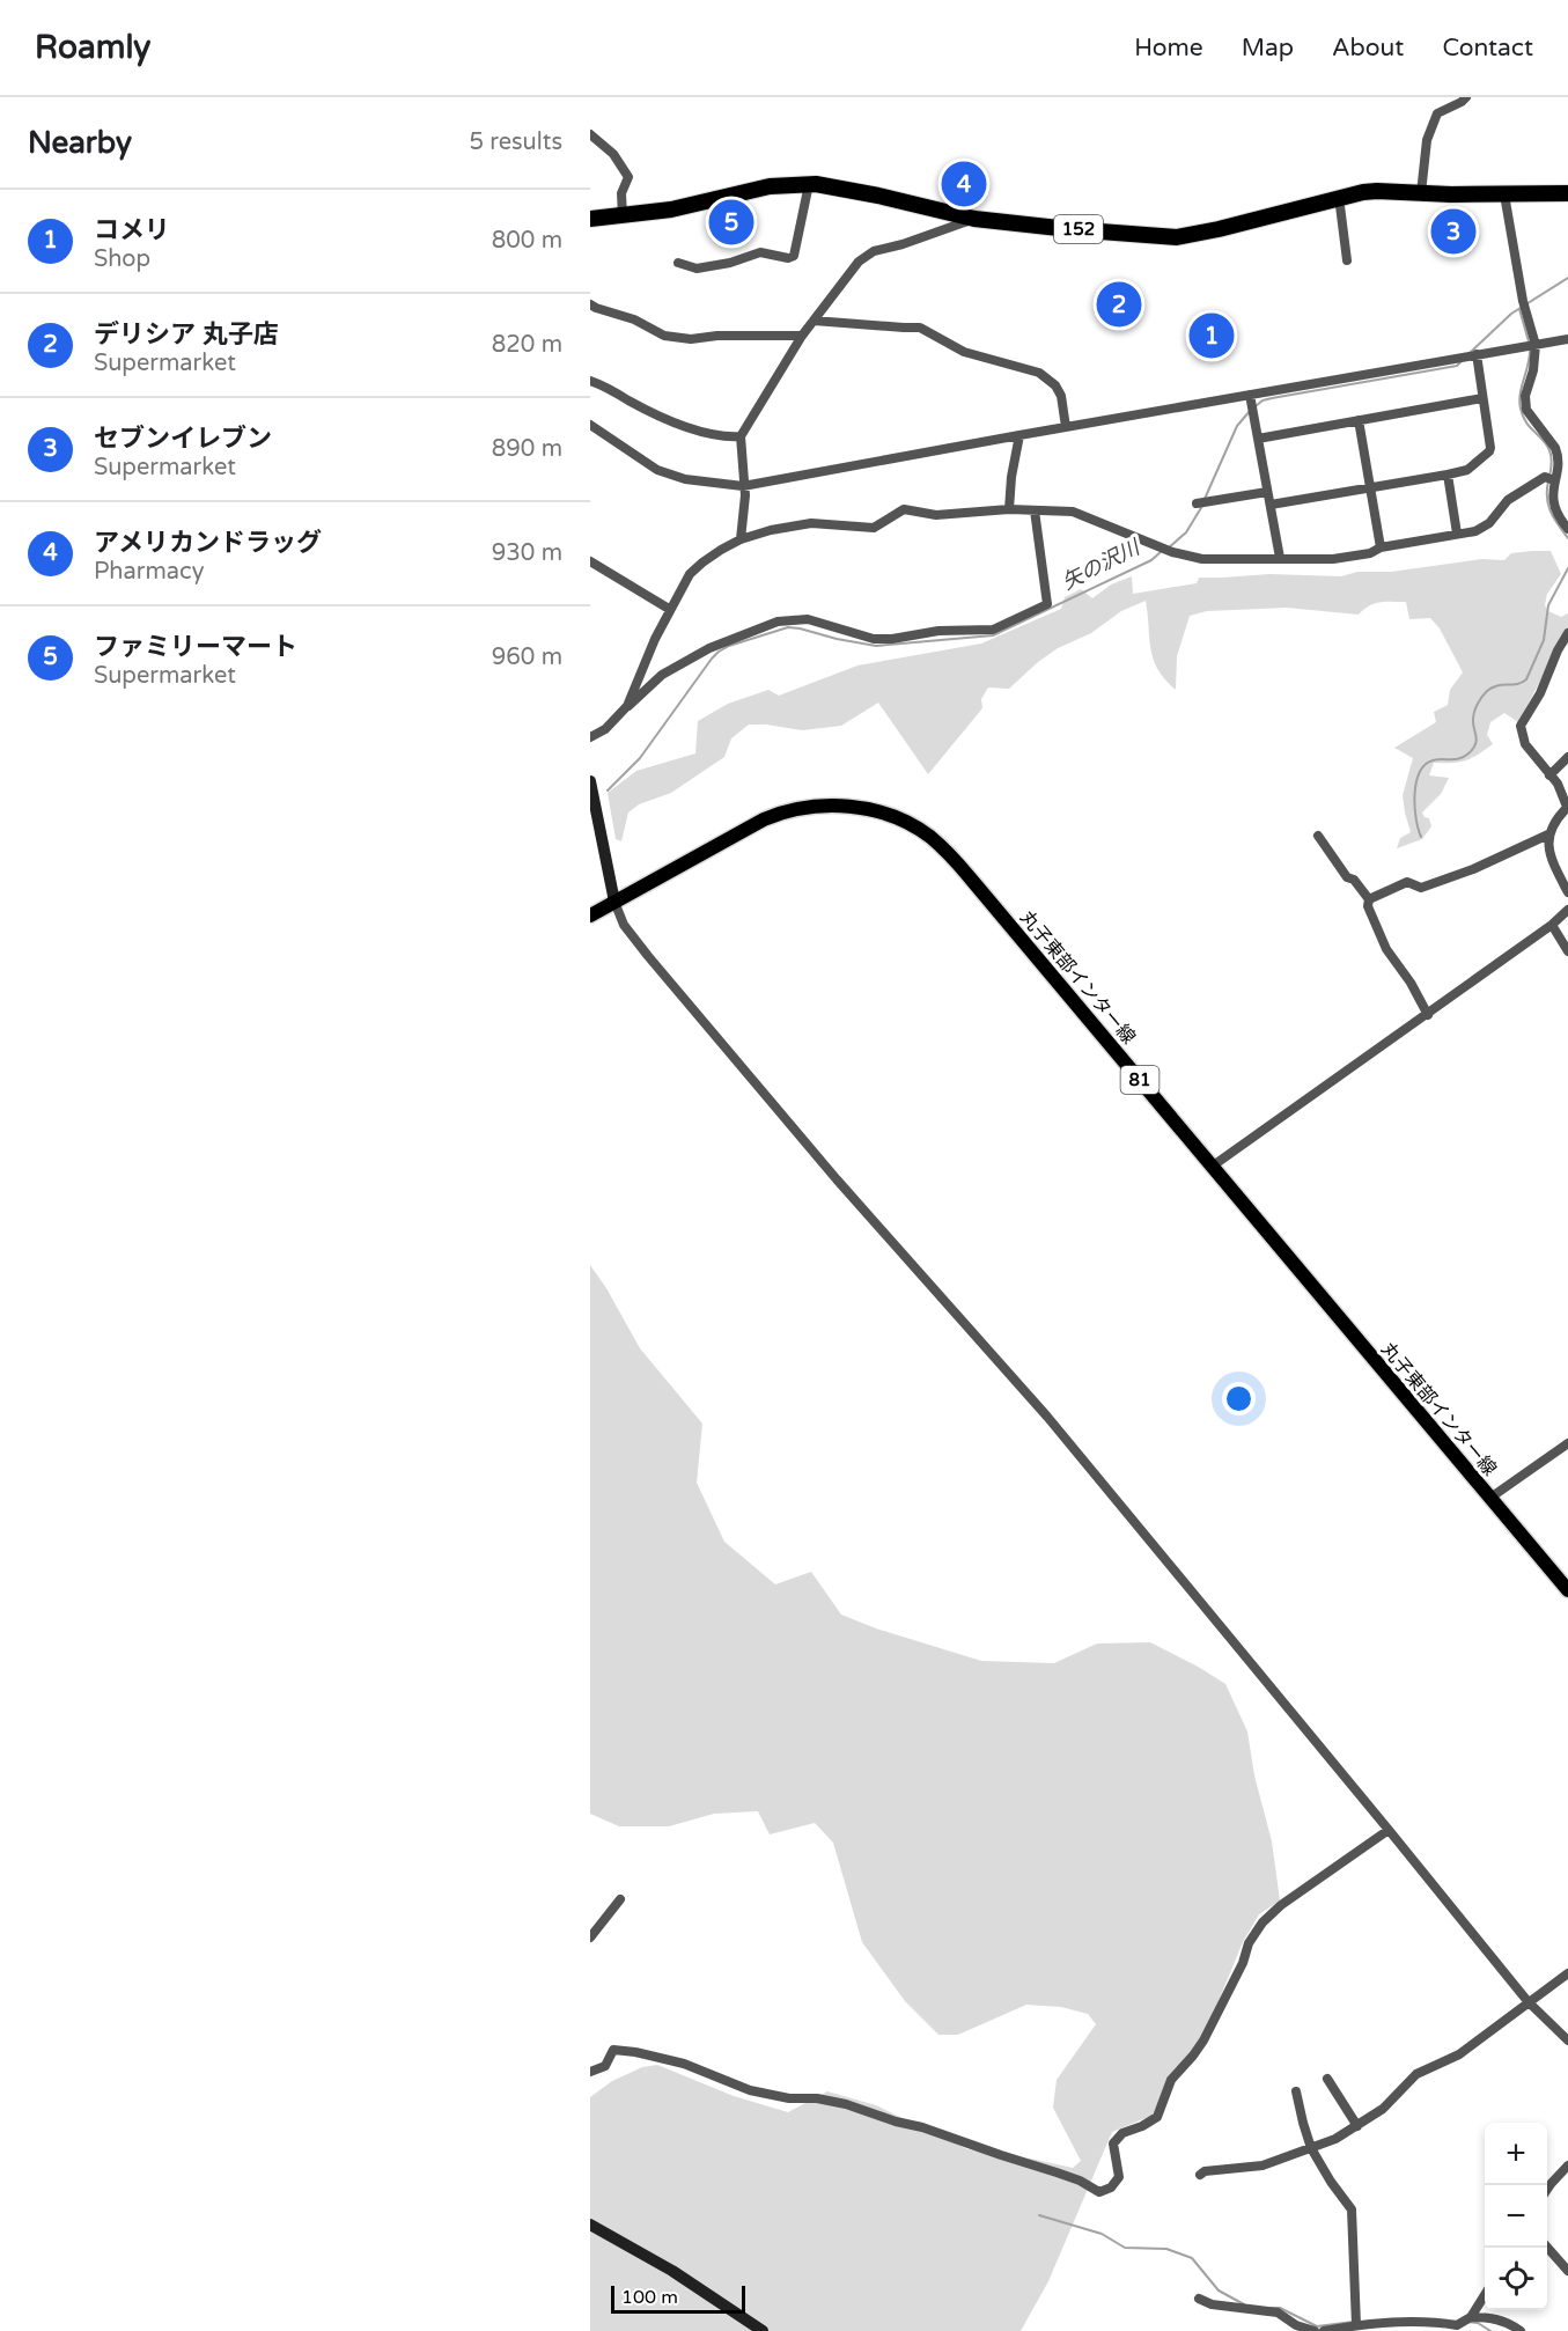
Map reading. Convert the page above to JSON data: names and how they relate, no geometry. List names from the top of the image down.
{
  "streets": {
    "highway": ["152"],
    "main road": ["丸子東部インター線", "81"]
  },
  "water": ["矢の沢川"],
  "scale_bar": "100 m",
  "page": {
    "header": "Roamly",
    "nav": [
      "Home",
      "Map",
      "About",
      "Contact"
    ],
    "heading": ["Nearby", "5 results"],
    "pins": [
      "4",
      "5",
      "3",
      "2",
      "1"
    ],
    "list": [
      {
        "mark": "1",
        "name": "コメリ",
        "note": "Shop",
        "value": "800 m"
      },
      {
        "mark": "2",
        "name": "デリシア 丸子店",
        "note": "Supermarket",
        "value": "820 m"
      },
      {
        "mark": "3",
        "name": "セブンイレブン",
        "note": "Supermarket",
        "value": "890 m"
      },
      {
        "mark": "4",
        "name": "アメリカンドラッグ",
        "note": "Pharmacy",
        "value": "930 m"
      },
      {
        "mark": "5",
        "name": "ファミリーマート",
        "note": "Supermarket",
        "value": "960 m"
      }
    ],
    "map_buttons": ["+", "−"],
    "scale": "100 m"
  }
}
